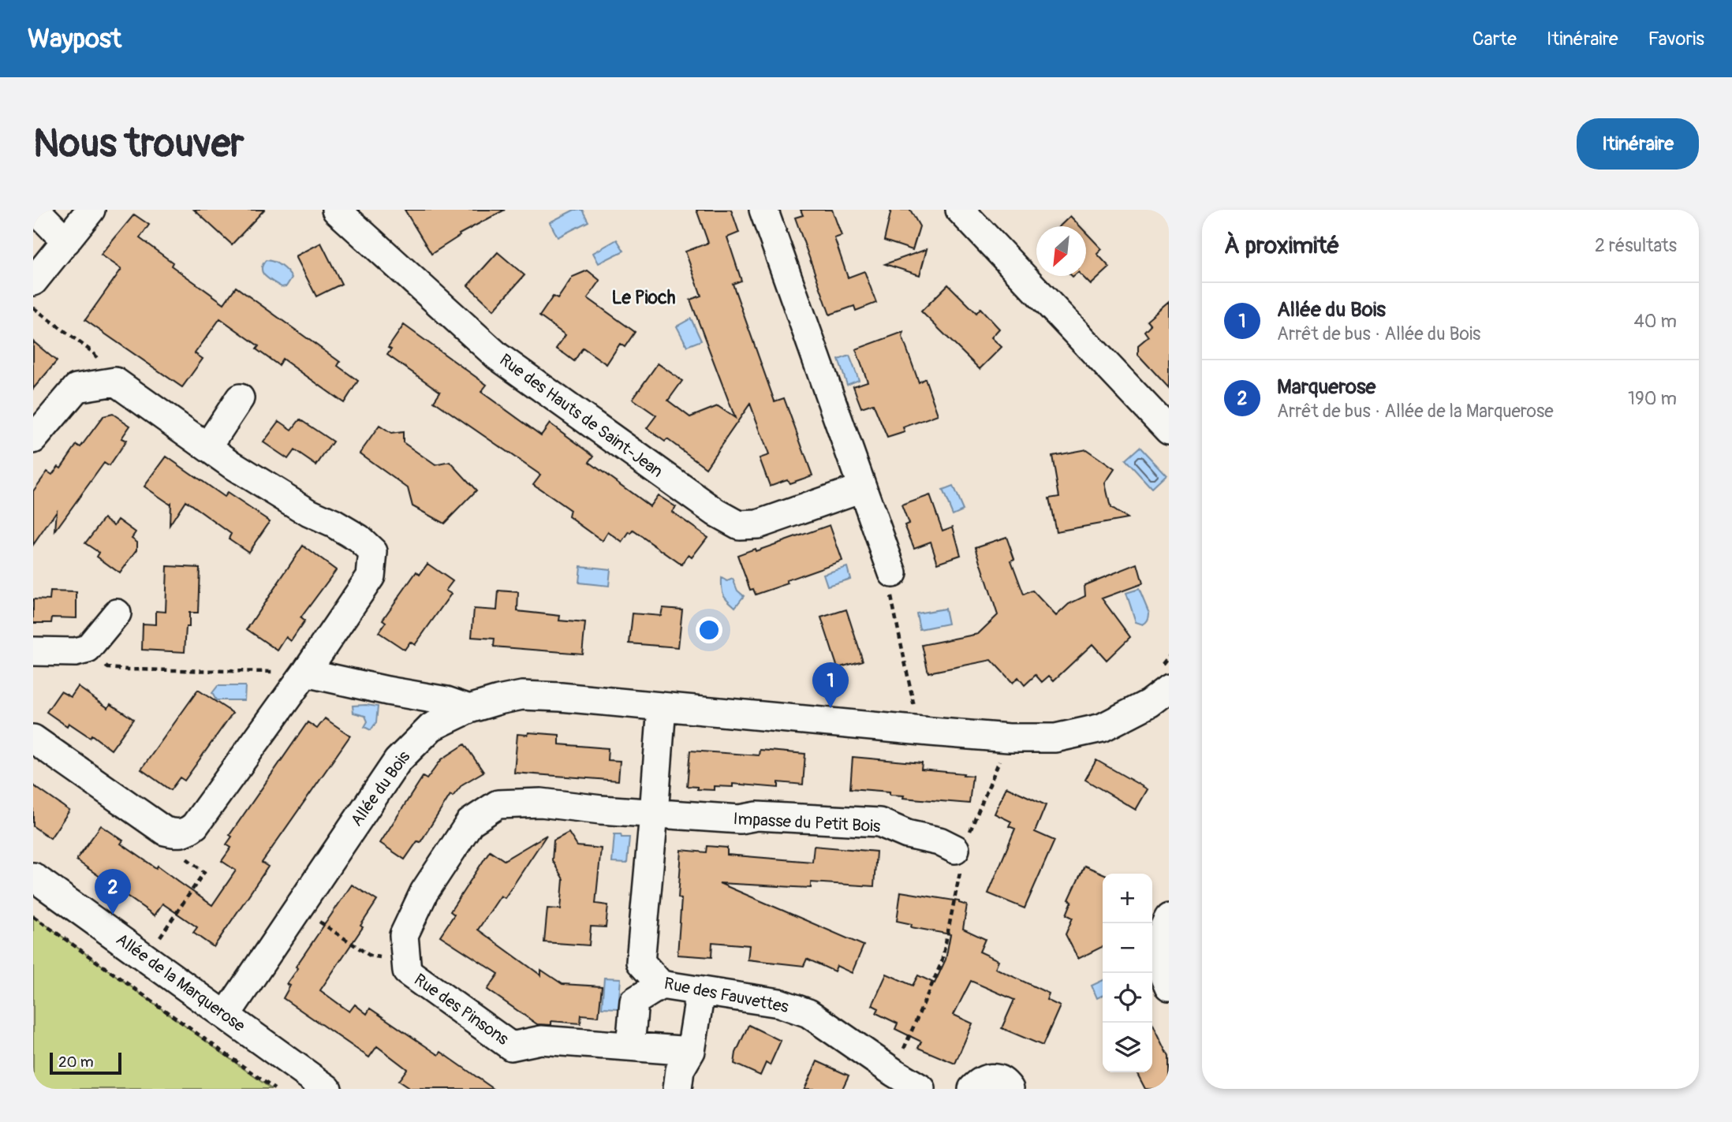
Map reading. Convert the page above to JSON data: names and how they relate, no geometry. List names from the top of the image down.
{
  "streets": {
    "street": [
      "Rue des Hauts de Saint-Jean",
      "Allée du Bois",
      "Impasse du Petit Bois",
      "Allée de la Marquerose",
      "Rue des Fauvettes",
      "Rue des Pinsons"
    ]
  },
  "crossings": [
    ["Allée du Bois", "Allée de la Marquerose"],
    ["Allée du Bois", "Rue des Fauvettes"],
    ["Impasse du Petit Bois", "Rue des Fauvettes"],
    ["Impasse du Petit Bois", "Rue des Pinsons"],
    ["Rue des Fauvettes", "Rue des Pinsons"]
  ],
  "districts": ["Le Pioch"],
  "scale_bar": "20 m",
  "north": "bottom left",
  "page": {
    "header": "Waypost",
    "nav": ["Carte", "Itinéraire", "Favoris"],
    "buttons": "Itinéraire",
    "title": "Nous trouver",
    "heading": ["À proximité", "2 résultats"],
    "list": [
      {
        "mark": "1",
        "name": "Allée du Bois",
        "note": "Arrêt de bus · Allée du Bois",
        "value": "40 m"
      },
      {
        "mark": "2",
        "name": "Marquerose",
        "note": "Arrêt de bus · Allée de la Marquerose",
        "value": "190 m"
      }
    ],
    "pins": ["1", "2"],
    "map_buttons": ["+", "−"],
    "scale": "20 m"
  }
}
